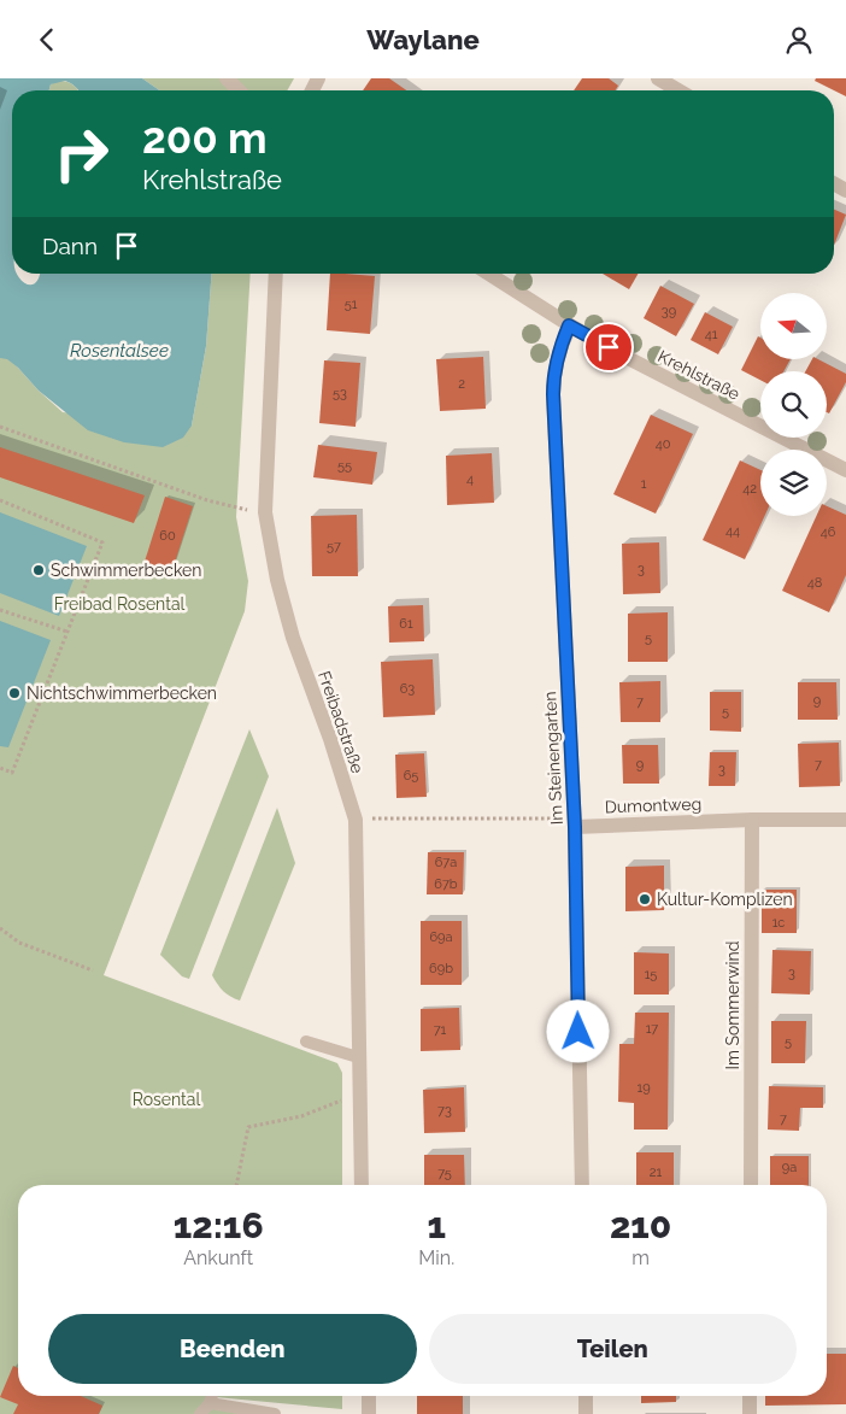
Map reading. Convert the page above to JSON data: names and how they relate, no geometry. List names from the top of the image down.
{
  "streets": {
    "street": [
      "Krehlstraße",
      "Freibadstraße",
      "Im Steinengarten",
      "Dumontweg",
      "Im Sommerwind"
    ]
  },
  "crossings": [
    ["Krehlstraße", "Im Steinengarten"],
    ["Im Steinengarten", "Dumontweg"],
    ["Dumontweg", "Im Sommerwind"]
  ],
  "water": ["Rosentalsee"],
  "parks": ["Freibad Rosental", "Rosental"],
  "places": ["Schwimmerbecken", "Nichtschwimmerbecken", "Kultur-Komplizen"],
  "house_numbers": [
    "51",
    "39",
    "41",
    "2",
    "53",
    "40",
    "55",
    "4",
    "1",
    "42",
    "44",
    "46",
    "60",
    "57",
    "3",
    "48",
    "61",
    "5",
    "63",
    "9",
    "7",
    "5",
    "9",
    "7",
    "3",
    "65",
    "67a",
    "67b",
    "1c",
    "69a",
    "69b",
    "3",
    "15",
    "17",
    "71",
    "5",
    "19",
    "73",
    "7",
    "9a",
    "21",
    "75"
  ],
  "north": "left",
  "page": {
    "header": "Waylane",
    "turn": ["200 m", "Krehlstraße"],
    "then": "Dann",
    "eta": [
      "12:16",
      "Ankunft",
      "1",
      "Min.",
      "210",
      "m"
    ],
    "buttons": ["Beenden", "Teilen"]
  }
}
